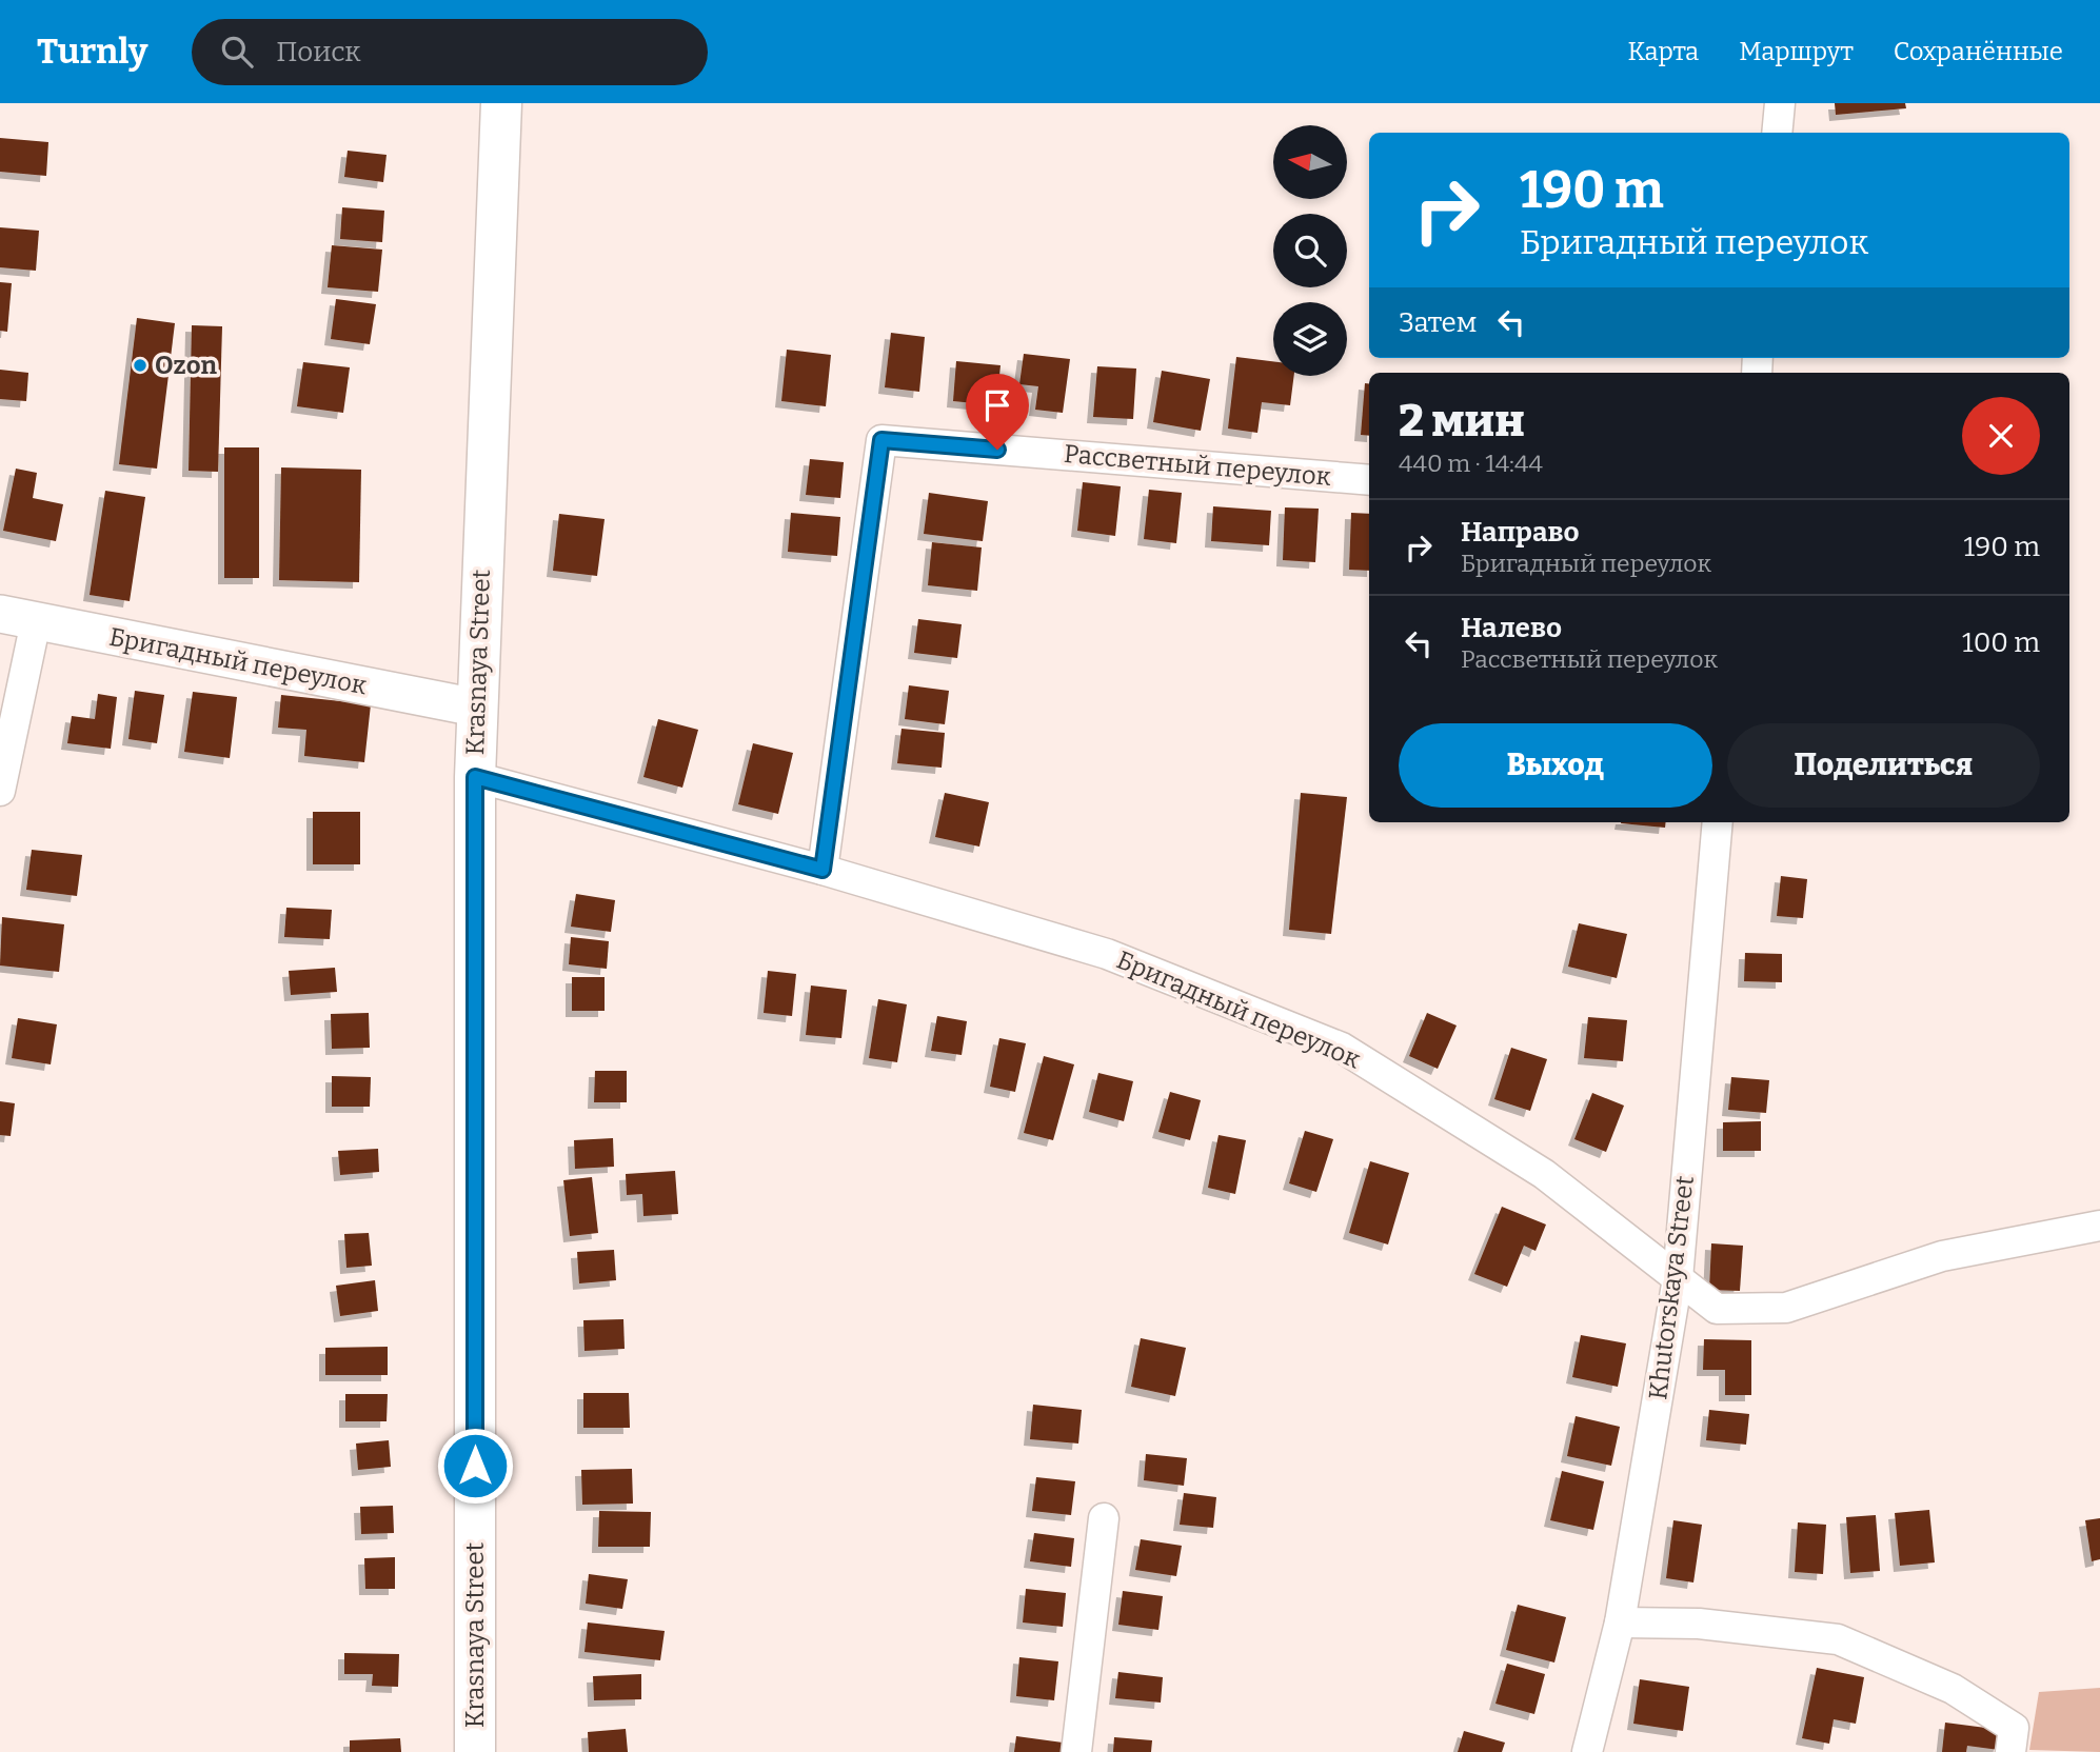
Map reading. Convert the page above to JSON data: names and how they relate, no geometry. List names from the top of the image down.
{
  "streets": {
    "main road": ["Krasnaya Street"],
    "street": ["Рассветный переулок", "Бригадный переулок", "Khutorskaya Street"]
  },
  "crossings": [
    ["Рассветный переулок", "Бригадный переулок"],
    ["Бригадный переулок", "Krasnaya Street"],
    ["Бригадный переулок", "Khutorskaya Street"]
  ],
  "places": ["Ozon"],
  "north": "left",
  "page": {
    "header": "Turnly",
    "search": "Поиск",
    "nav": ["Карта", "Маршрут", "Сохранённые"],
    "turn": ["190 m", "Бригадный переулок"],
    "then": "Затем",
    "heading": ["2 мин", "440 m · 14:44"],
    "list": [
      {
        "name": "Направо",
        "note": "Бригадный переулок",
        "value": "190 m"
      },
      {
        "name": "Налево",
        "note": "Рассветный переулок",
        "value": "100 m"
      }
    ],
    "buttons": ["Выход", "Поделиться"]
  }
}
